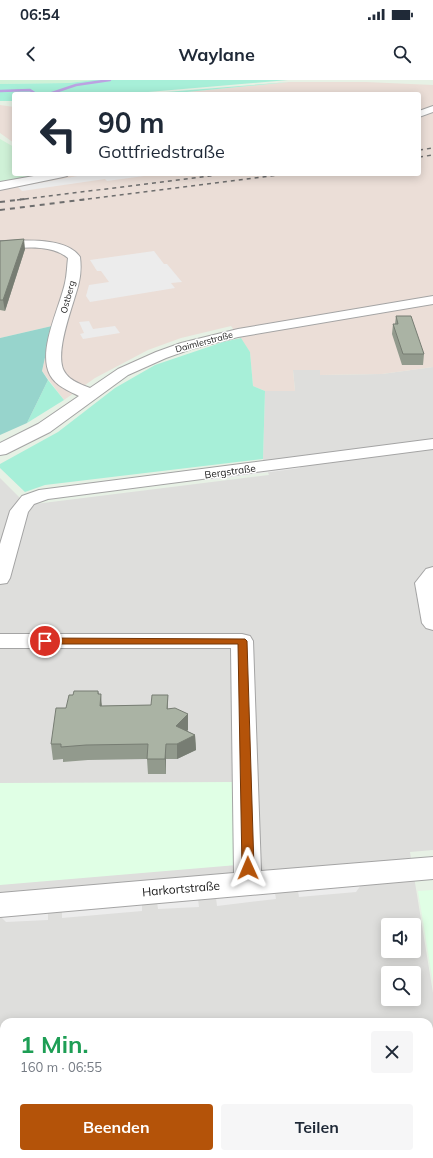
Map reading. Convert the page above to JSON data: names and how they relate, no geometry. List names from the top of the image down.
{
  "streets": {
    "street": [
      "Ostberg",
      "Daimlerstraße",
      "Bergstraße",
      "Harkortstraße"
    ]
  },
  "crossings": [
    ["Ostberg", "Daimlerstraße"]
  ],
  "page": {
    "status": "06:54",
    "header": "Waylane",
    "turn": ["90 m", "Gottfriedstraße"],
    "heading": ["1 Min.", "160 m · 06:55"],
    "buttons": ["Beenden", "Teilen"]
  }
}
